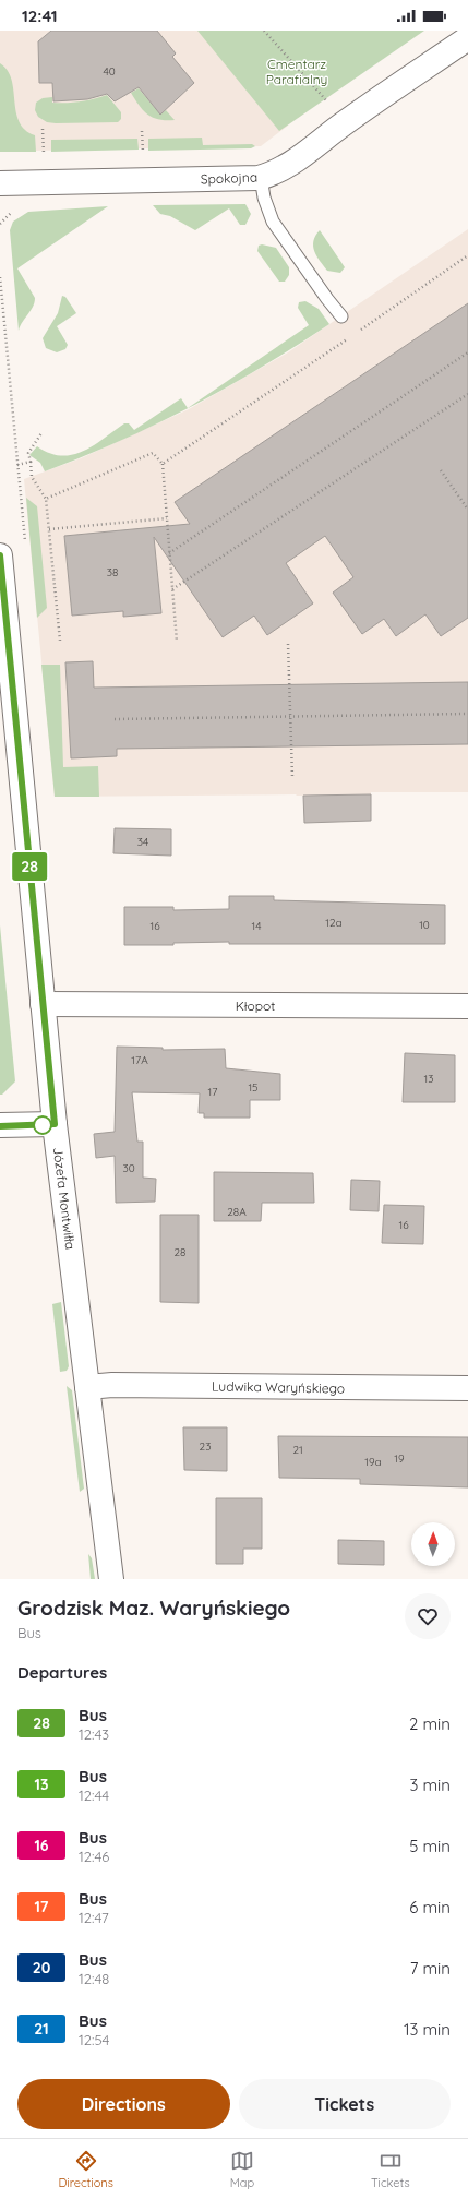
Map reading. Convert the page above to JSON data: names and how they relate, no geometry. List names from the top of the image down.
{
  "streets": {
    "street": [
      "Spokojna",
      "Kłopot",
      "Józefa Montwiłła",
      "Ludwika Waryńskiego"
    ]
  },
  "crossings": [
    ["Kłopot", "Józefa Montwiłła"],
    ["Józefa Montwiłła", "Ludwika Waryńskiego"]
  ],
  "parks": ["Cmentarz Parafialny"],
  "lines": ["bus line 28"],
  "house_numbers": [
    "40",
    "38",
    "34",
    "12a",
    "10",
    "16",
    "14",
    "17A",
    "13",
    "15",
    "17",
    "30",
    "28A",
    "16",
    "28",
    "23",
    "21",
    "19",
    "19a"
  ],
  "north": "top",
  "page": {
    "status": "12:41",
    "on_map": "28",
    "heading": [
      ["Grodzisk Maz. Waryńskiego", "Bus"],
      "Departures"
    ],
    "list": [
      {
        "mark": "28",
        "name": "Bus",
        "note": "12:43",
        "value": "2 min"
      },
      {
        "mark": "13",
        "name": "Bus",
        "note": "12:44",
        "value": "3 min"
      },
      {
        "mark": "16",
        "name": "Bus",
        "note": "12:46",
        "value": "5 min"
      },
      {
        "mark": "17",
        "name": "Bus",
        "note": "12:47",
        "value": "6 min"
      },
      {
        "mark": "20",
        "name": "Bus",
        "note": "12:48",
        "value": "7 min"
      },
      {
        "mark": "21",
        "name": "Bus",
        "note": "12:54",
        "value": "13 min"
      }
    ],
    "buttons": ["Directions", "Tickets"],
    "tabs": ["Directions", "Map", "Tickets"]
  }
}
